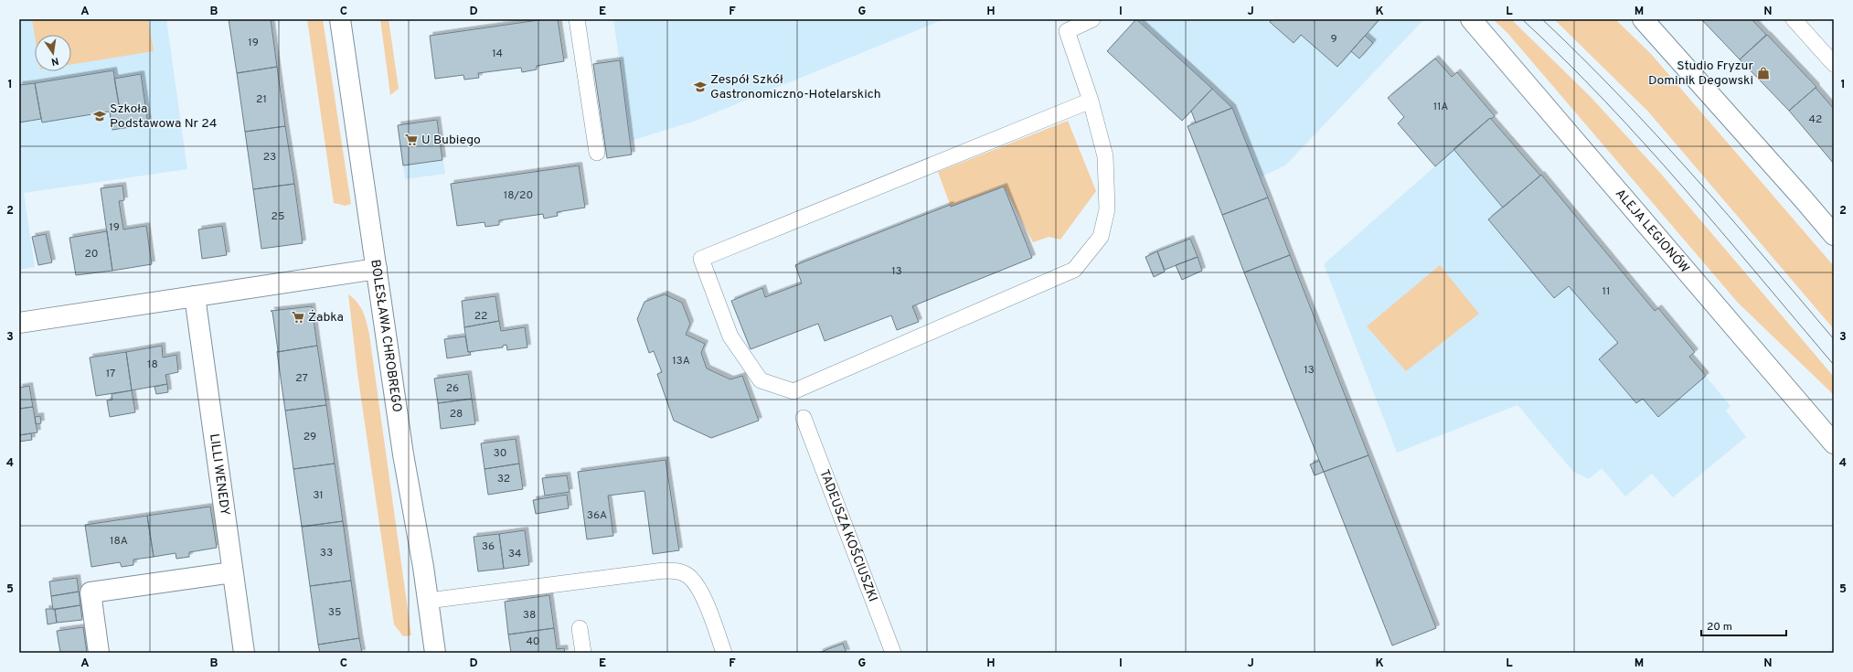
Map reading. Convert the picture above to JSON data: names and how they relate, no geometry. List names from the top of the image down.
{
  "streets": {
    "street": ["ALEJA LEGIONÓW", "BOLESŁAWA CHROBREGO", "LILLI WENEDY"],
    "lane": ["TADEUSZA KOŚCIUSZKI"]
  },
  "places": {
    "shop": ["Studio Fryzur Dominik Degowski"],
    "school or university": ["Zespół Szkół Gastronomiczno-Hotelarskich", "Szkoła Podstawowa Nr 24"],
    "supermarket": ["U Bubiego", "Żabka"]
  },
  "house_numbers": [
    "9",
    "19",
    "14",
    "21",
    "11A",
    "42",
    "23",
    "18/20",
    "25",
    "19",
    "20",
    "13",
    "11",
    "22",
    "13A",
    "18",
    "13",
    "17",
    "27",
    "26",
    "28",
    "29",
    "30",
    "32",
    "31",
    "36A",
    "18A",
    "36",
    "33",
    "34",
    "35",
    "38",
    "40"
  ],
  "scale_bar": "20 m",
  "north": "bottom",
  "grid": {
    "columns": [
      "A",
      "B",
      "C",
      "D",
      "E",
      "F",
      "G",
      "H",
      "I",
      "J",
      "K",
      "L",
      "M",
      "N"
    ],
    "rows": [
      "1",
      "2",
      "3",
      "4",
      "5"
    ]
  }
}
